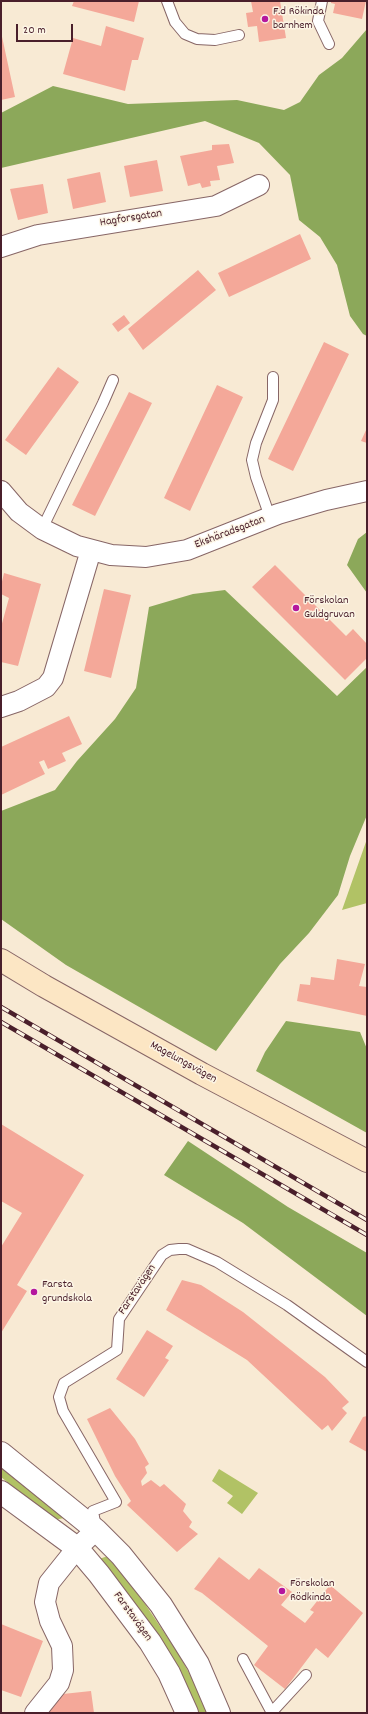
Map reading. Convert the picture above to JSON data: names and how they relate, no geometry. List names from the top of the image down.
{
  "streets": {
    "main road": ["Magelungsvägen"],
    "street": ["Hagforsgatan", "Ekshäradsgatan", "Farstavägen"]
  },
  "places": [
    "F.d Rökinda barnhem",
    "Förskolan Guldgruvan",
    "Farsta grundskola",
    "Förskolan Rödkinda"
  ],
  "scale_bar": "20 m"
}
